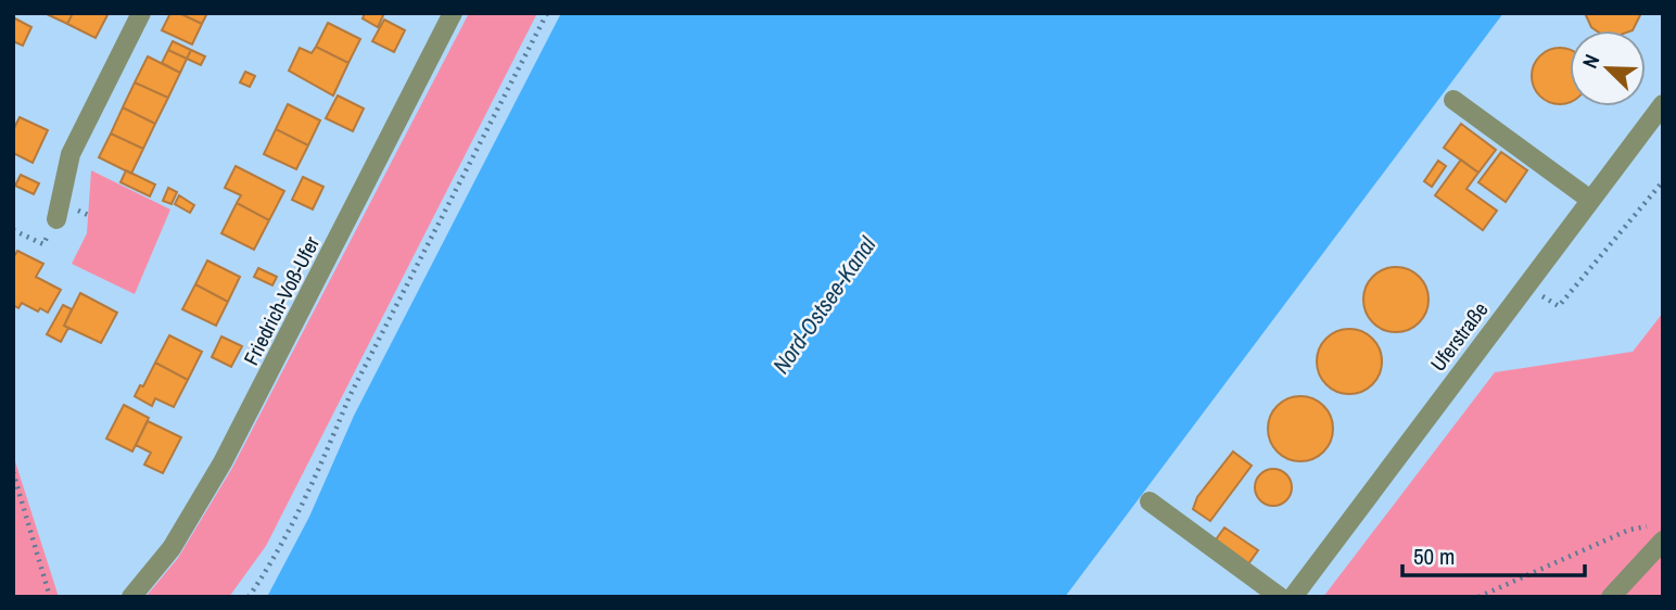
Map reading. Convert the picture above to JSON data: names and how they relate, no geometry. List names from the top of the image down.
{
  "streets": {
    "street": ["Friedrich-Voß-Ufer", "Uferstraße"]
  },
  "water": ["Nord-Ostsee-Kanal"],
  "scale_bar": "50 m",
  "north": "top left"
}
